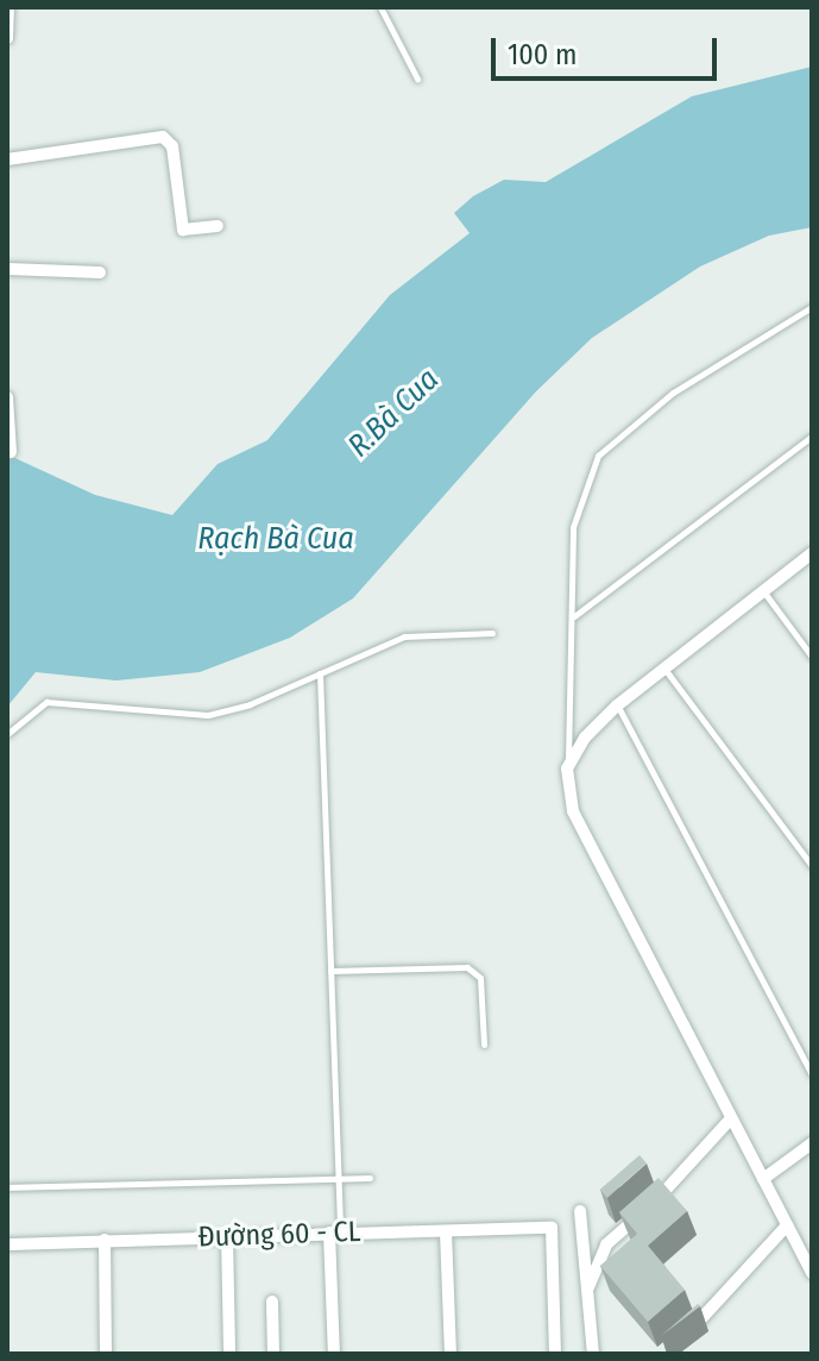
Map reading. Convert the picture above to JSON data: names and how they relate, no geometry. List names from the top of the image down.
{
  "streets": {
    "street": ["Đường 60 - CL"]
  },
  "water": ["R.Bà Cua", "Rạch Bà Cua"],
  "scale_bar": "100 m"
}
